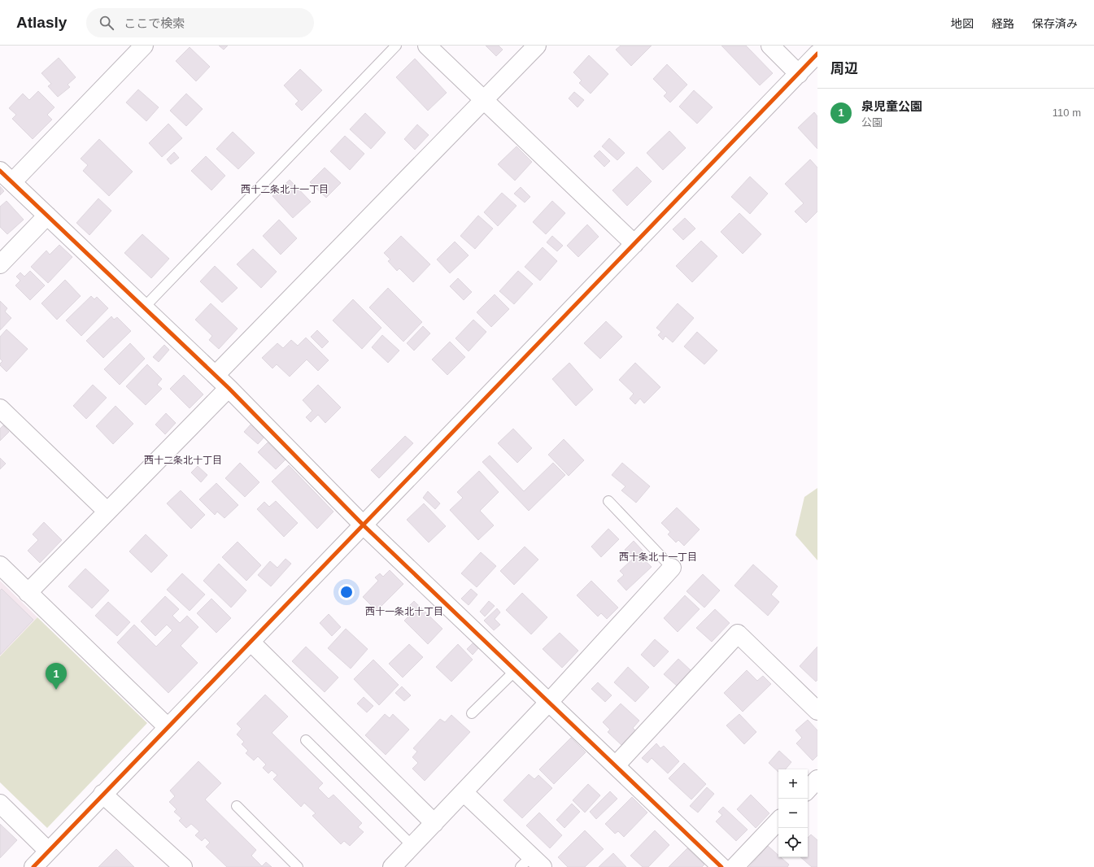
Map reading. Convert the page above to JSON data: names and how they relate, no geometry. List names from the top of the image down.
{
  "districts": [
    "西十二条北十一丁目",
    "西十二条北十丁目",
    "西十条北十一丁目",
    "西十一条北十丁目"
  ],
  "page": {
    "header": "Atlasly",
    "search": "ここで検索",
    "nav": ["地図", "経路", "保存済み"],
    "heading": "周辺",
    "list": [
      {
        "mark": "1",
        "name": "泉児童公園",
        "note": "公園",
        "value": "110 m"
      }
    ],
    "pins": "1",
    "map_buttons": ["+", "−"]
  }
}
